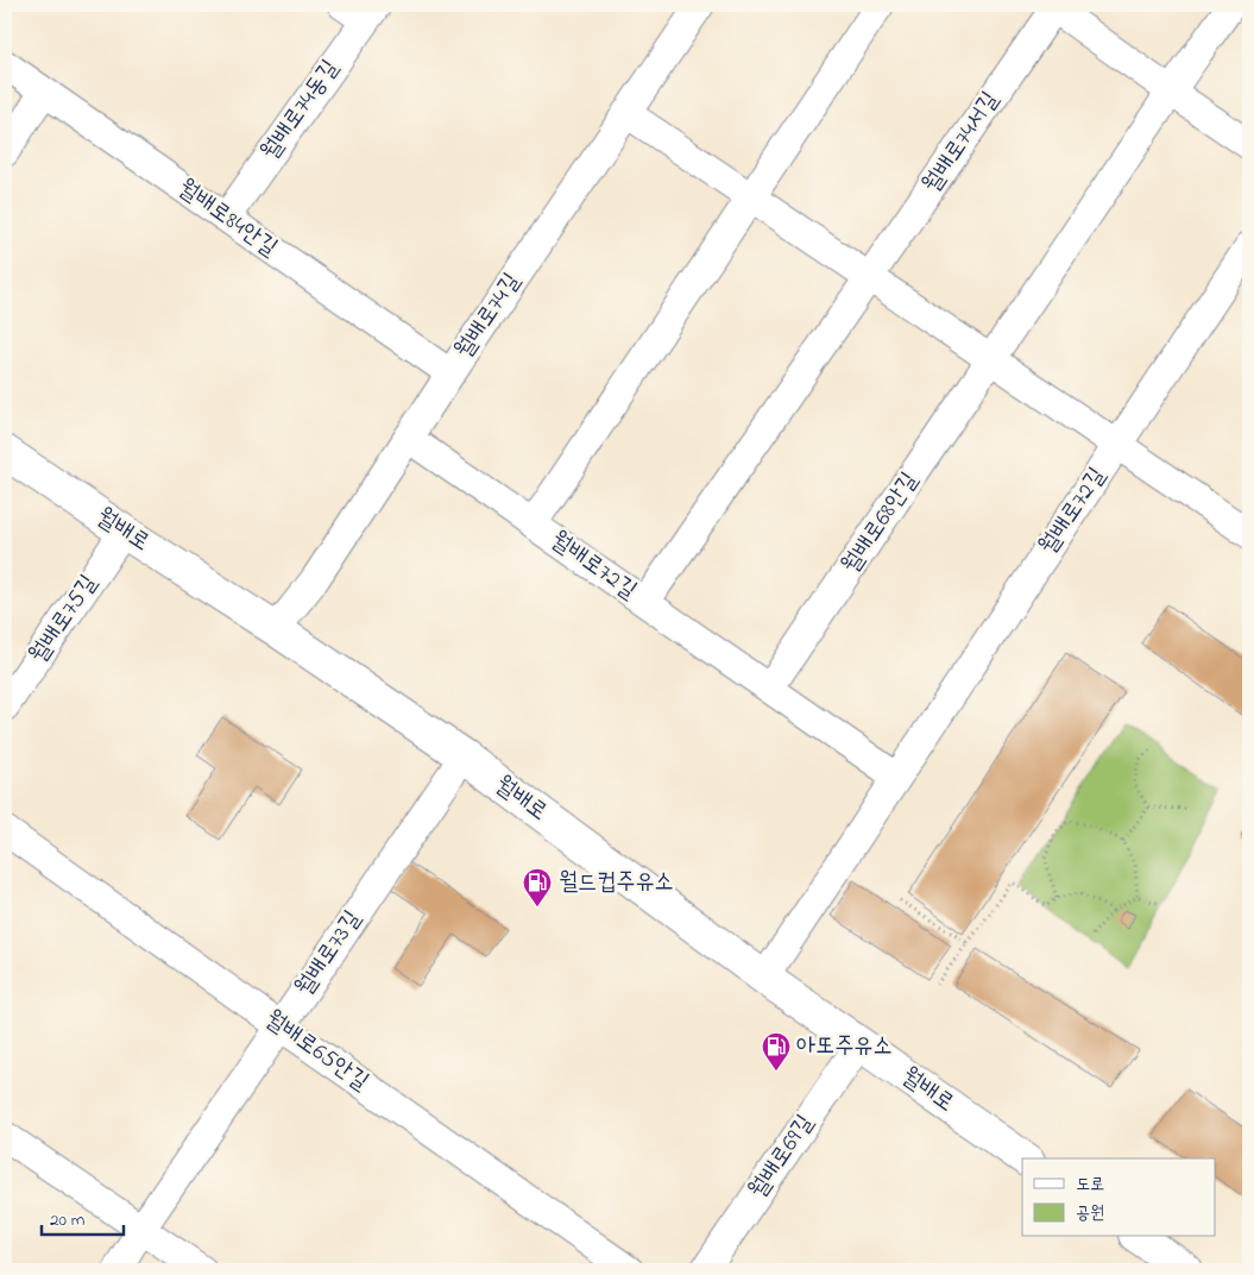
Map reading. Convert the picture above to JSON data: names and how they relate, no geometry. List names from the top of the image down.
{
  "streets": {
    "main road": ["월배로"],
    "street": [
      "월배로74동길",
      "월배로74서길",
      "월배로84안길",
      "월배로74길",
      "월배로72길",
      "월배로68안길",
      "월배로75길",
      "월배로73길",
      "월배로65안길",
      "월배로69길"
    ]
  },
  "crossings": [
    ["월배로74동길", "월배로84안길"],
    ["월배로84안길", "월배로74길"],
    ["월배로74길", "월배로72길"],
    ["월배로74길", "월배로"],
    ["월배로72길", "월배로68안길"],
    ["월배로72길", "월배로"],
    ["월배로", "월배로75길"],
    ["월배로", "월배로73길"],
    ["월배로", "월배로69길"],
    ["월배로73길", "월배로65안길"]
  ],
  "places": {
    "fuel station": ["월드컵주유소", "아또주유소"]
  },
  "legend": ["도로", "공원"],
  "scale_bar": "20 m"
}
